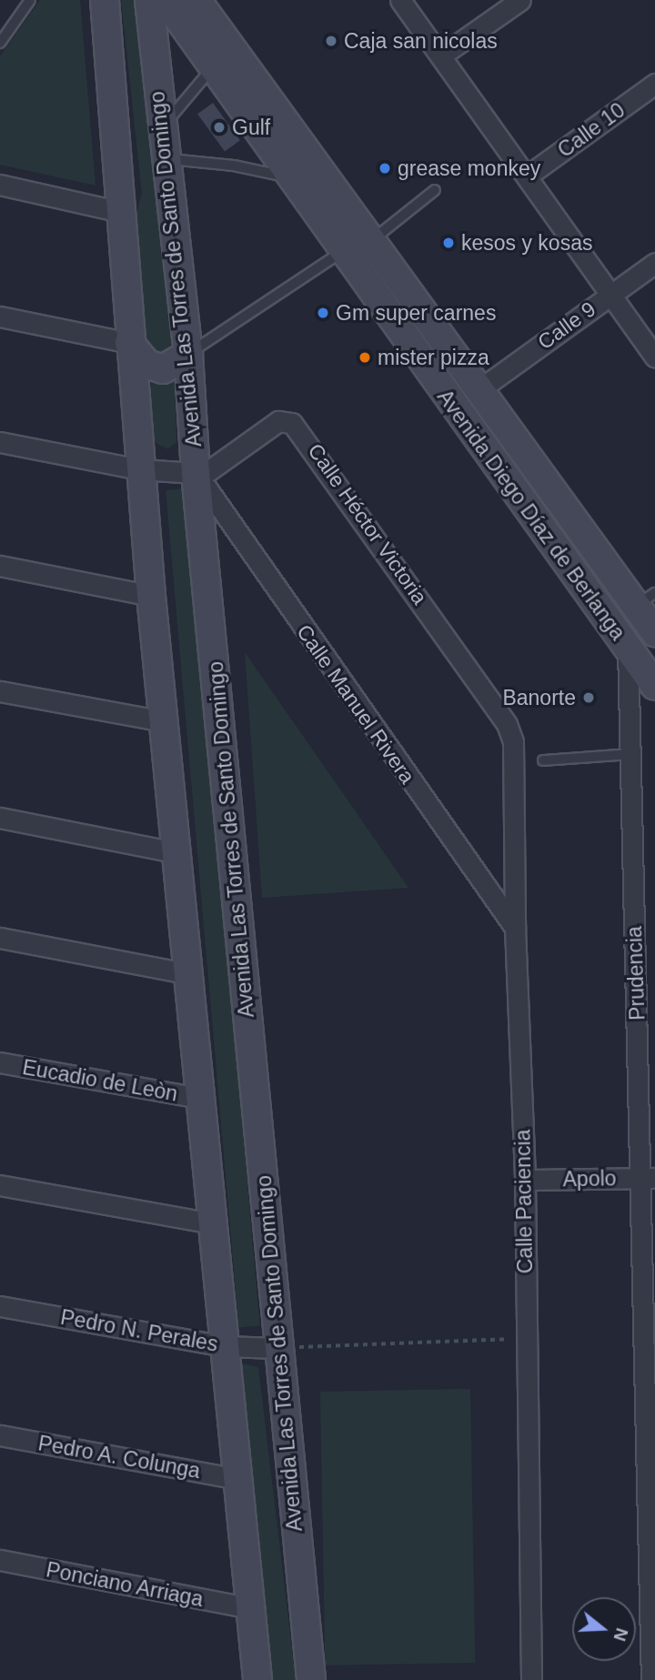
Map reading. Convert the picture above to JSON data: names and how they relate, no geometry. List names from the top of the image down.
{
  "streets": {
    "street": [
      "Calle 10",
      "Avenida Las Torres de Santo Domingo",
      "Calle 9",
      "Avenida Diego Díaz de Berlanga",
      "Calle Héctor Victoria",
      "Calle Manuel Rivera",
      "Prudencia",
      "Eucadio de Leòn",
      "Apolo",
      "Calle Paciencia",
      "Pedro N. Perales",
      "Pedro A. Colunga",
      "Ponciano Arriaga"
    ]
  },
  "crossings": [
    ["Avenida Las Torres de Santo Domingo", "Calle Héctor Victoria"],
    ["Avenida Las Torres de Santo Domingo", "Calle Manuel Rivera"],
    ["Avenida Las Torres de Santo Domingo", "Pedro N. Perales"],
    ["Calle 9", "Avenida Diego Díaz de Berlanga"],
    ["Avenida Diego Díaz de Berlanga", "Prudencia"],
    ["Calle Héctor Victoria", "Calle Manuel Rivera"],
    ["Calle Héctor Victoria", "Calle Paciencia"],
    ["Calle Manuel Rivera", "Calle Paciencia"],
    ["Prudencia", "Apolo"],
    ["Apolo", "Calle Paciencia"]
  ],
  "places": [
    "Caja san nicolas",
    "Gulf",
    "grease monkey",
    "kesos y kosas",
    "Gm super carnes",
    "mister pizza",
    "Banorte"
  ],
  "north": "right"
}
